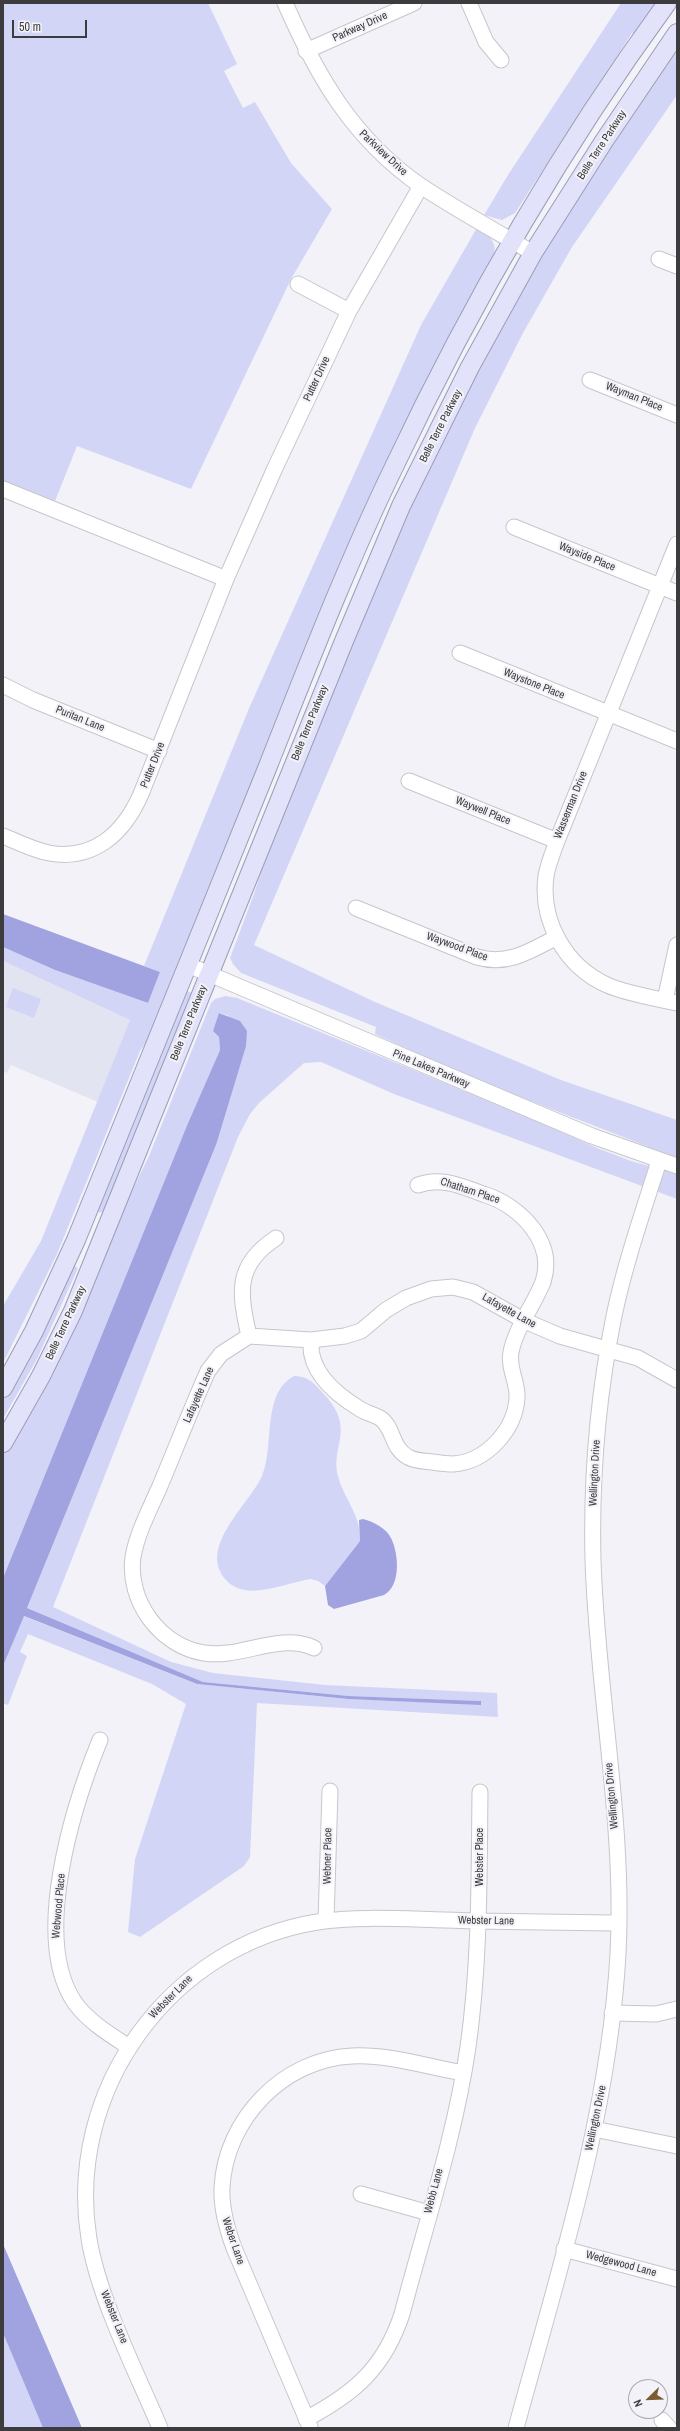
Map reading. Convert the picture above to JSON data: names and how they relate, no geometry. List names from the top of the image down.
{
  "streets": {
    "main road": ["Belle Terre Parkway"],
    "street": [
      "Parkway Drive",
      "Parkview Drive",
      "Putter Drive",
      "Wayman Place",
      "Wayside Place",
      "Waystone Place",
      "Puritan Lane",
      "Wasserman Drive",
      "Waywell Place",
      "Waywood Place",
      "Pine Lakes Parkway",
      "Chatham Place",
      "Lafayette Lane",
      "Wellington Drive",
      "Webner Place",
      "Webster Place",
      "Webwood Place",
      "Webster Lane",
      "Webb Lane",
      "Weber Lane",
      "Wedgewood Lane"
    ]
  },
  "crossings": [
    ["Parkway Drive", "Parkview Drive"],
    ["Belle Terre Parkway", "Parkview Drive"],
    ["Belle Terre Parkway", "Pine Lakes Parkway"],
    ["Parkview Drive", "Putter Drive"],
    ["Putter Drive", "Puritan Lane"],
    ["Wayside Place", "Wasserman Drive"],
    ["Waystone Place", "Wasserman Drive"],
    ["Wasserman Drive", "Waywell Place"],
    ["Wasserman Drive", "Waywood Place"],
    ["Pine Lakes Parkway", "Wellington Drive"],
    ["Chatham Place", "Lafayette Lane"],
    ["Lafayette Lane", "Wellington Drive"],
    ["Wellington Drive", "Webster Lane"],
    ["Wellington Drive", "Wedgewood Lane"],
    ["Webner Place", "Webster Lane"],
    ["Webster Place", "Webster Lane"],
    ["Webster Place", "Webb Lane"],
    ["Webwood Place", "Webster Lane"],
    ["Webster Lane", "Webb Lane"],
    ["Webb Lane", "Weber Lane"]
  ],
  "scale_bar": "50 m",
  "north": "bottom left"
}
